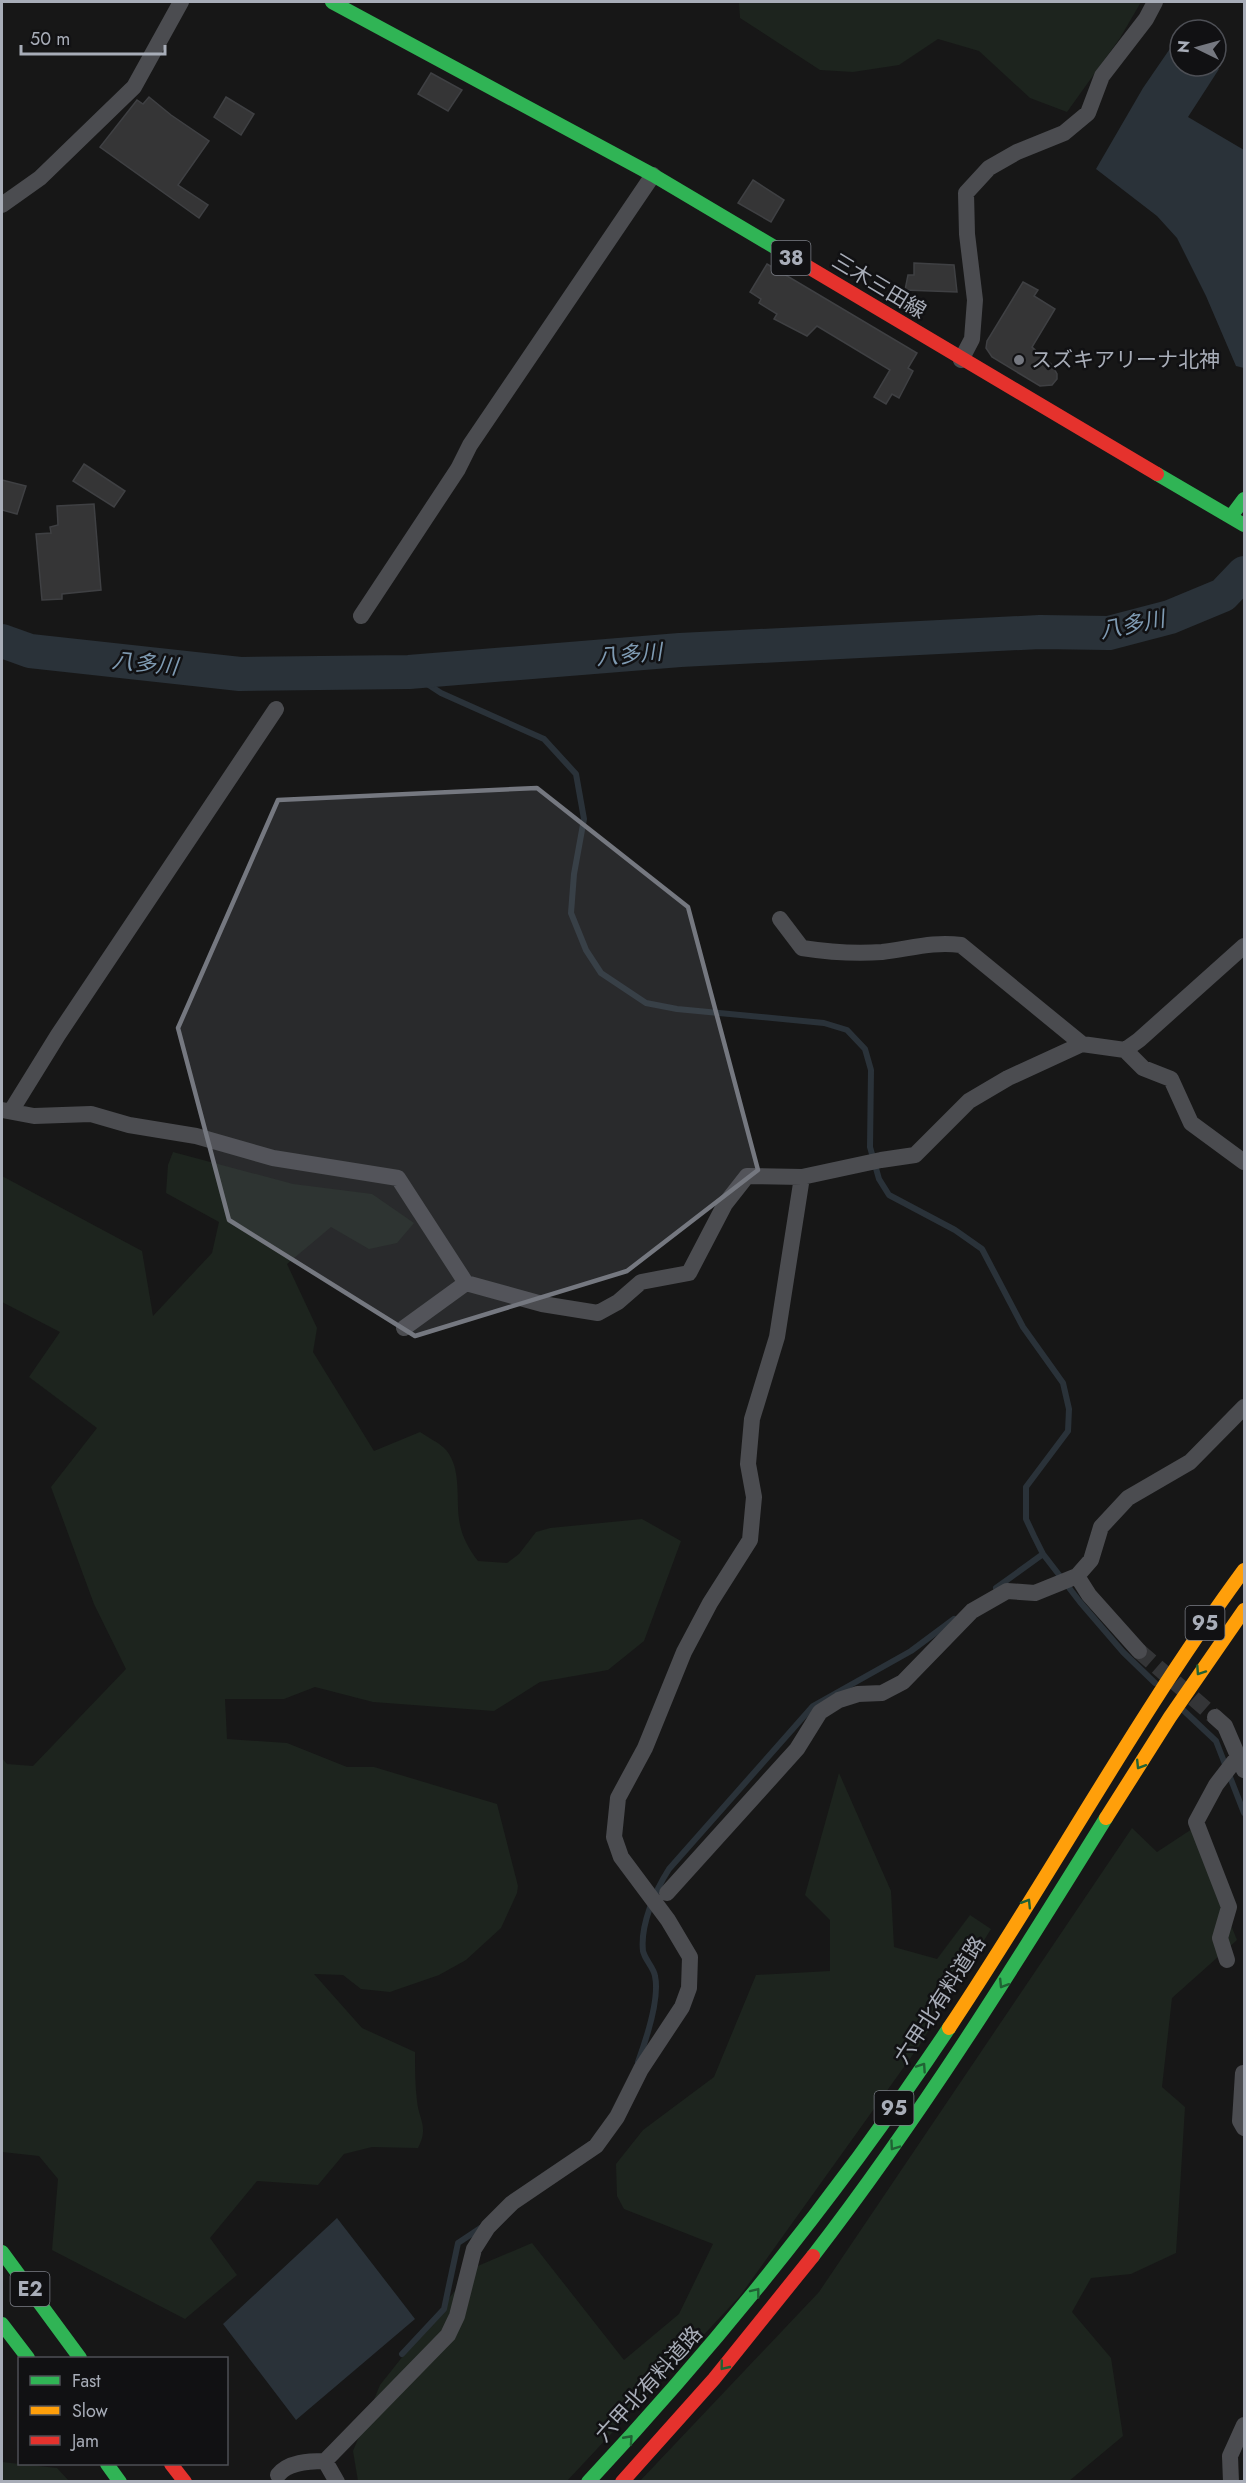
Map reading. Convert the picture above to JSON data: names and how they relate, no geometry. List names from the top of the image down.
{
  "streets": {
    "main road": [
      "38",
      "三木三田線",
      "95",
      "六甲北有料道路",
      "E2"
    ]
  },
  "water": ["八多川"],
  "places": ["スズキアリーナ北神"],
  "legend": ["Fast", "Slow", "Jam"],
  "scale_bar": "50 m",
  "north": "left"
}
